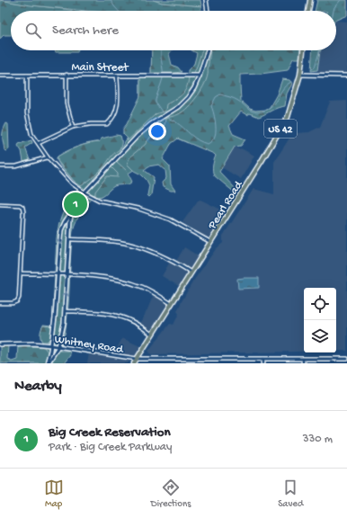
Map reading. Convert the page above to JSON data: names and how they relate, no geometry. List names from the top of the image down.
{
  "streets": {
    "main road": ["US 42", "Pearl Road"],
    "street": ["Main Street", "Whitney Road"]
  },
  "crossings": [
    ["Pearl Road", "Whitney Road"]
  ],
  "page": {
    "search": "Search here",
    "pins": "1",
    "heading": "Nearby",
    "list": [
      {
        "mark": "1",
        "name": "Big Creek Reservation",
        "note": "Park · Big Creek Parkway",
        "value": "330 m"
      }
    ],
    "nav": ["Map", "Directions", "Saved"]
  }
}
